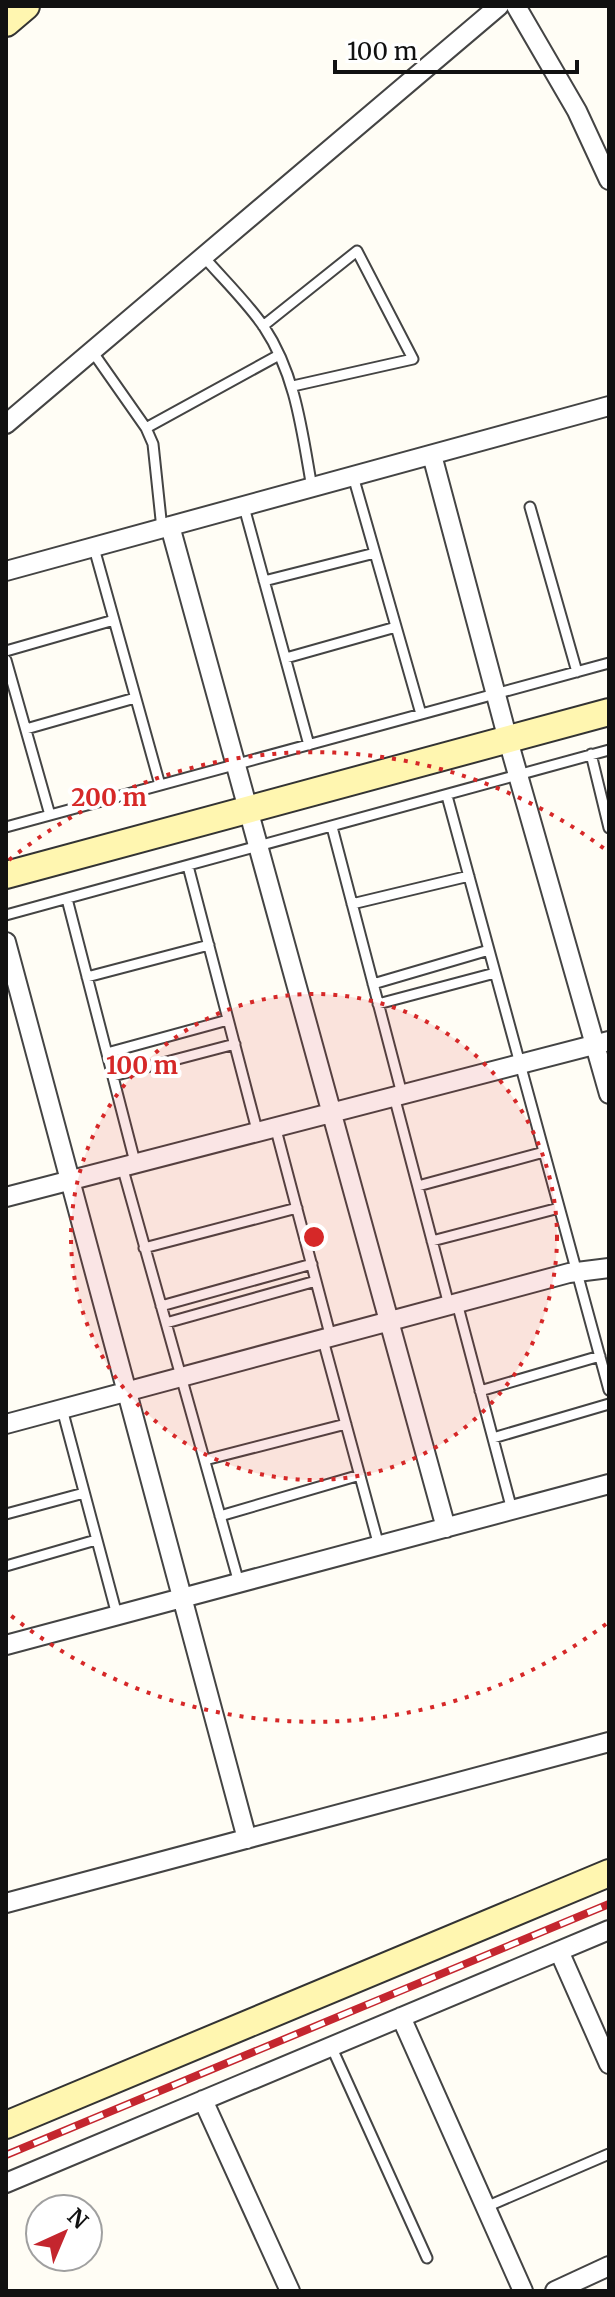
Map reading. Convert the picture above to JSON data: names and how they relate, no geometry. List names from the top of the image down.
{
  "scale_bar": "100 m",
  "north": "top right",
  "rings": ["200 m", "100 m"]
}
